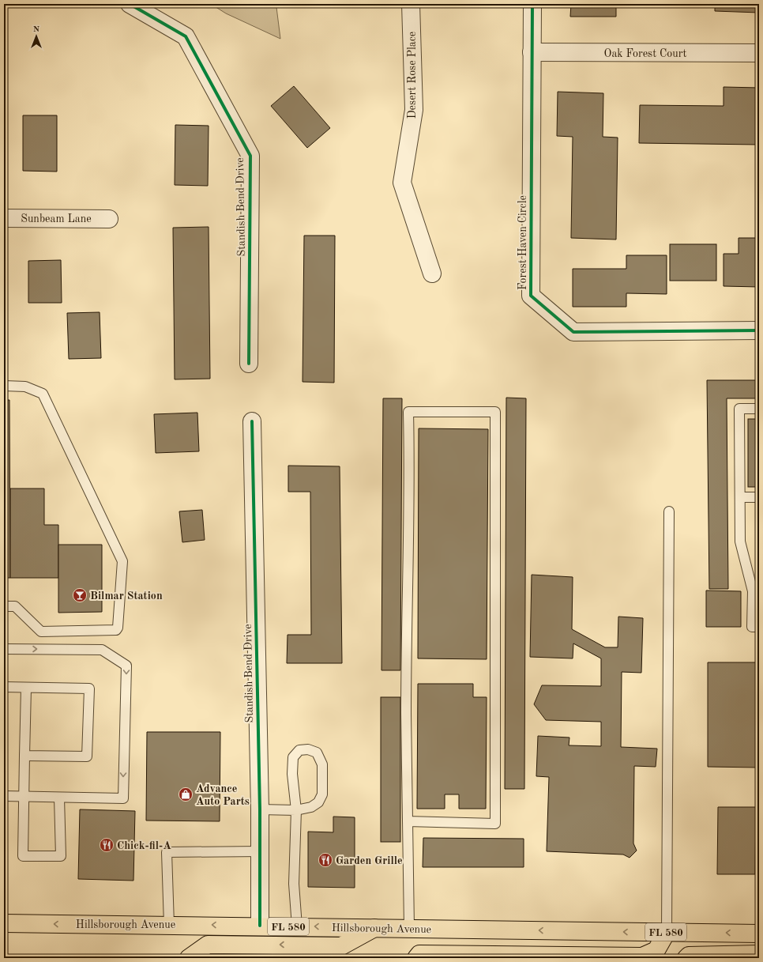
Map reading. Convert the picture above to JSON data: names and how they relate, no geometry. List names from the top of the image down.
{
  "streets": {
    "main road": ["Hillsborough Avenue", "FL 580"],
    "street": [
      "Oak Forest Court",
      "Desert Rose Place",
      "Standish Bend Drive",
      "Sunbeam Lane",
      "Forest Haven Circle"
    ]
  },
  "crossings": [
    ["Oak Forest Court", "Forest Haven Circle"],
    ["Standish Bend Drive", "Hillsborough Avenue"]
  ],
  "places": {
    "bar": ["Bilmar Station"],
    "shop": ["Advance Auto Parts"],
    "restaurant": ["Chick-fil-A", "Garden Grille"]
  },
  "north": "top"
}
